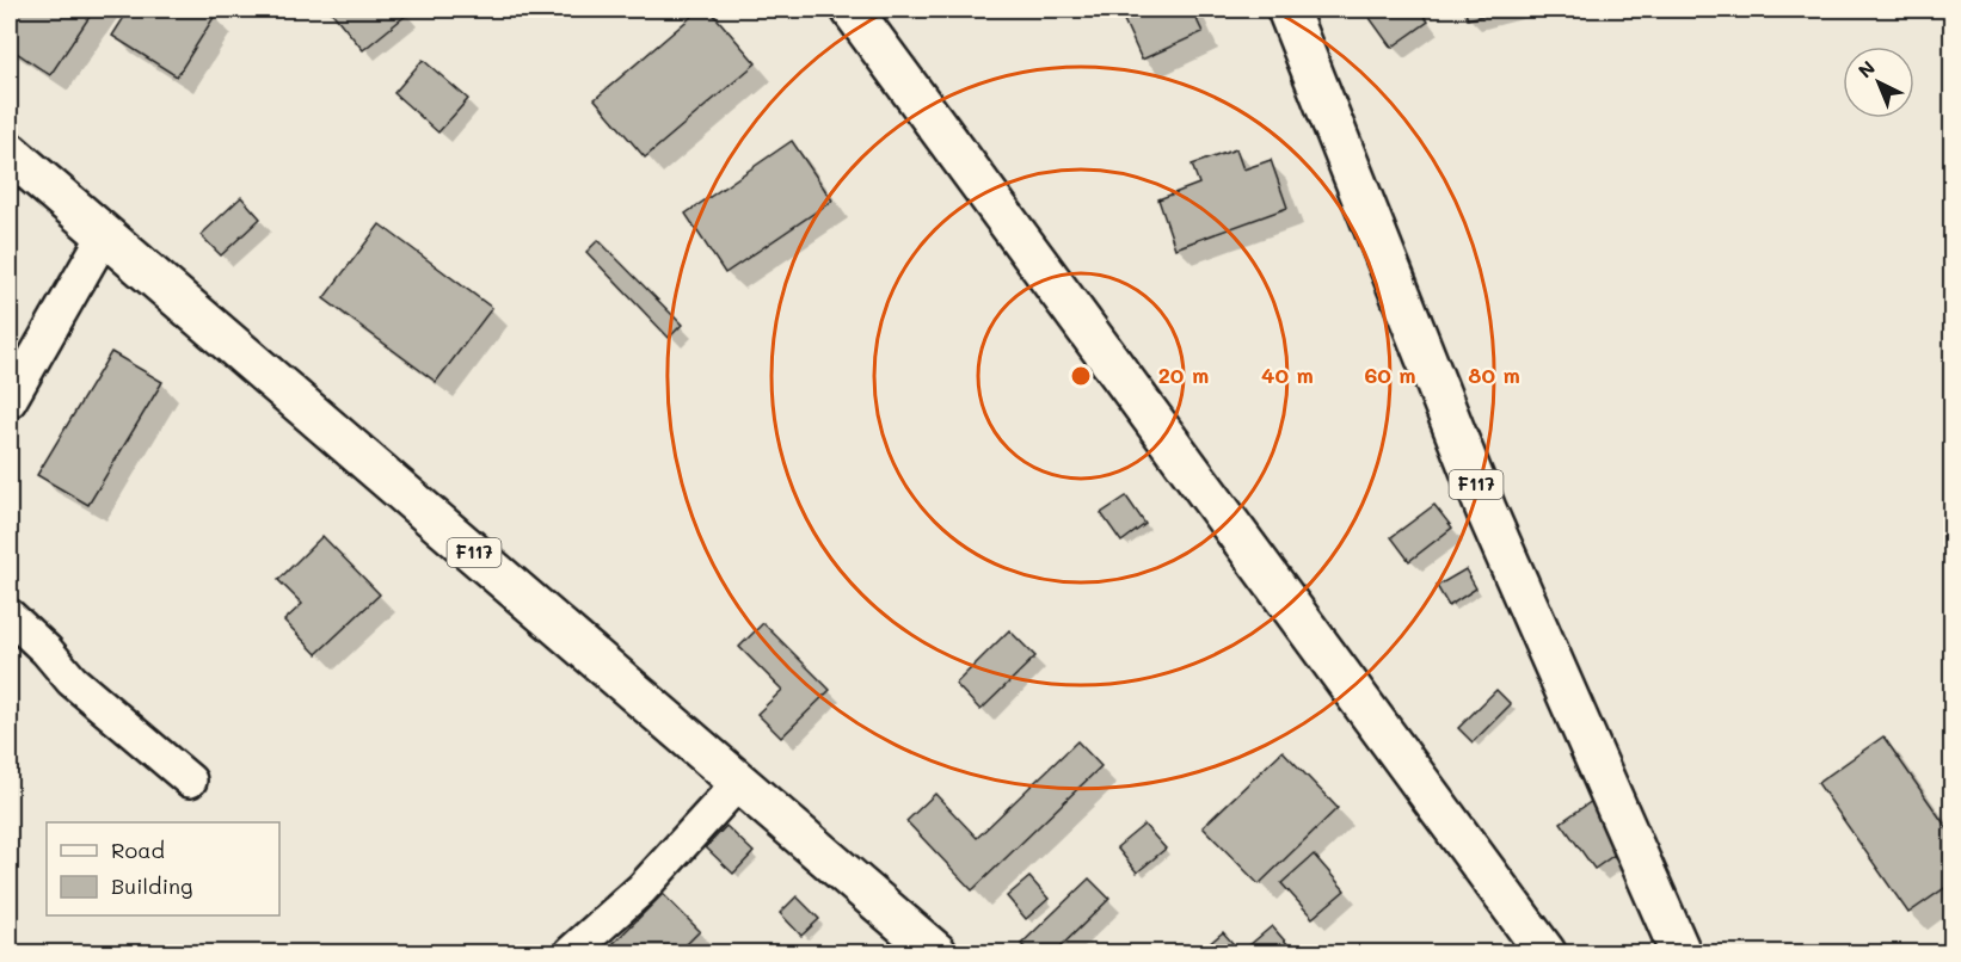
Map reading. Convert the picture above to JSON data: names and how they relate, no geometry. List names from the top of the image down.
{
  "streets": {
    "main road": ["F117"]
  },
  "legend": ["Road", "Building"],
  "north": "top left",
  "rings": [
    "20 m",
    "40 m",
    "60 m",
    "80 m"
  ]
}
